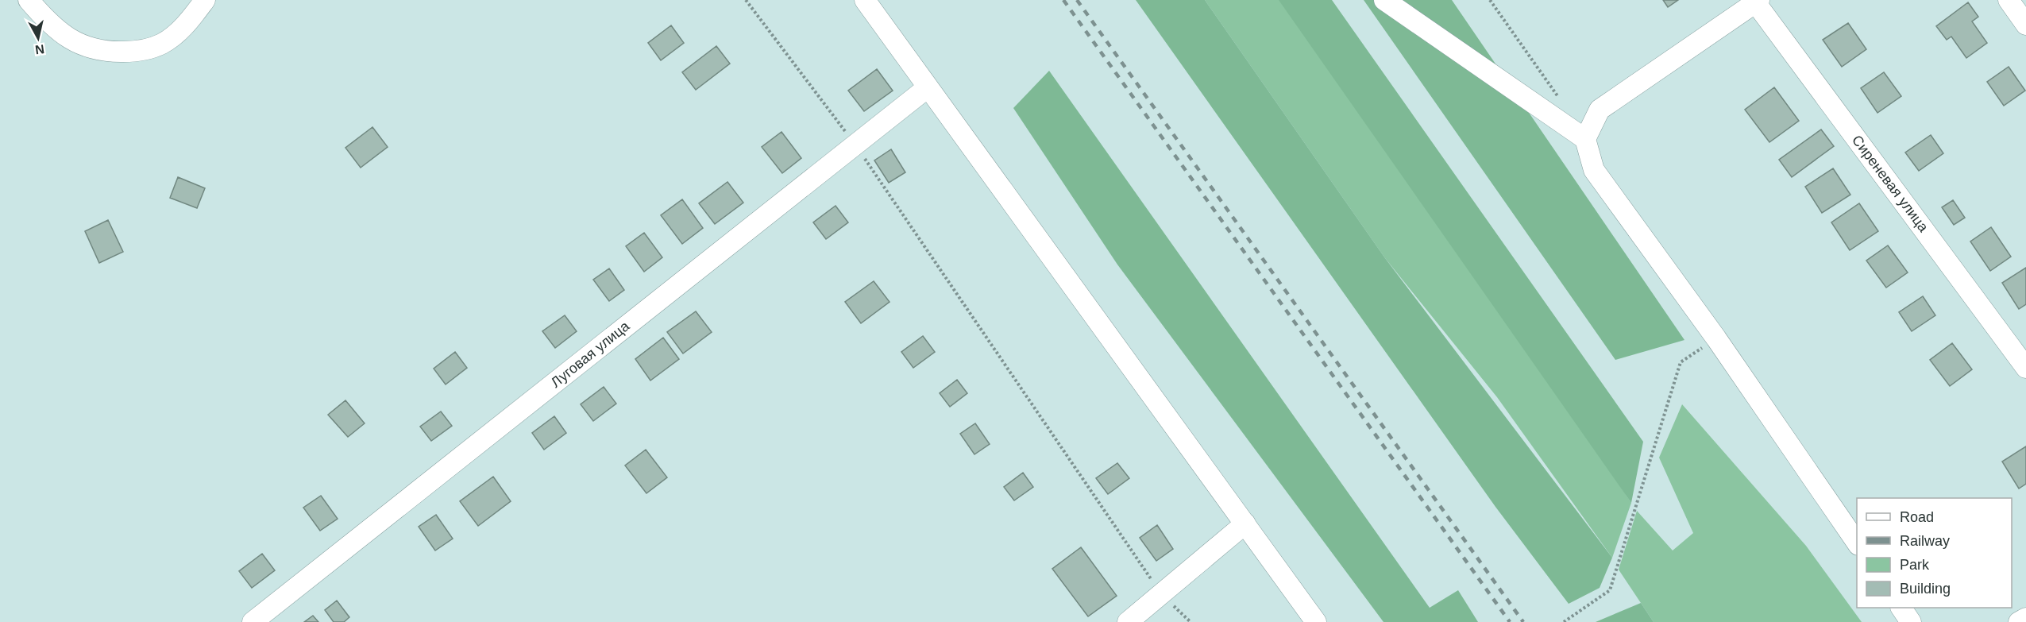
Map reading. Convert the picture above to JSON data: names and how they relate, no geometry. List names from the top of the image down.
{
  "streets": {
    "street": ["Сиреневая улица", "Луговая улица"]
  },
  "legend": [
    "Road",
    "Railway",
    "Park",
    "Building"
  ],
  "north": "bottom"
}
